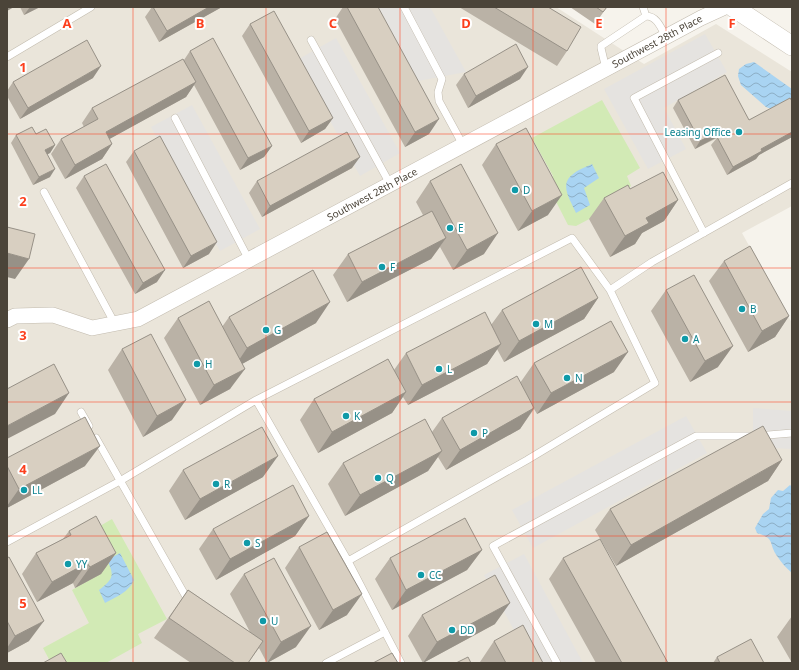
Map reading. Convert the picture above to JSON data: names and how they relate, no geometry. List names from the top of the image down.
{
  "streets": {
    "street": ["Southwest 28th Place"]
  },
  "places": [
    "Leasing Office",
    "D",
    "E",
    "F",
    "B",
    "M",
    "G",
    "A",
    "H",
    "L",
    "N",
    "K",
    "P",
    "Q",
    "R",
    "LL",
    "S",
    "YY",
    "CC",
    "U",
    "DD"
  ],
  "grid": {
    "columns": [
      "A",
      "B",
      "C",
      "D",
      "E",
      "F"
    ],
    "rows": [
      "1",
      "2",
      "3",
      "4",
      "5"
    ]
  }
}
